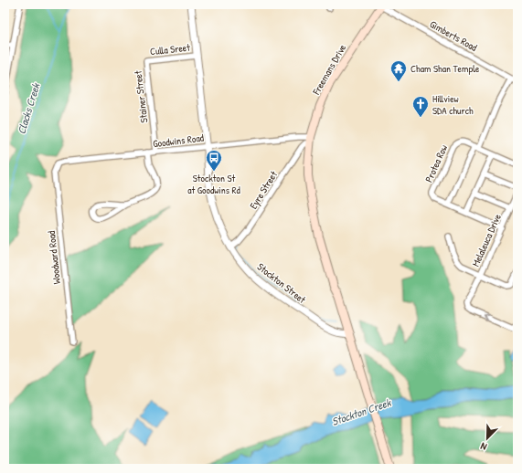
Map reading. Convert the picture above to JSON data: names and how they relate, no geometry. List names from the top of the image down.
{
  "streets": {
    "main road": ["Freemans Drive"],
    "street": [
      "Gimberts Road",
      "Culla Sreet",
      "Stainer Street",
      "Goodwins Road",
      "Protea Row",
      "Eyre Street",
      "Melaleuca Drive",
      "Woodward Road",
      "Stockton Street"
    ]
  },
  "crossings": [
    ["Gimberts Road", "Freemans Drive"],
    ["Culla Sreet", "Stainer Street"],
    ["Culla Sreet", "Stockton Street"],
    ["Freemans Drive", "Goodwins Road"],
    ["Freemans Drive", "Eyre Street"],
    ["Freemans Drive", "Stockton Street"],
    ["Stainer Street", "Goodwins Road"],
    ["Goodwins Road", "Eyre Street"],
    ["Goodwins Road", "Woodward Road"],
    ["Goodwins Road", "Stockton Street"],
    ["Eyre Street", "Stockton Street"]
  ],
  "water": ["Clacks Creek", "Stockton Creek"],
  "places": {
    "temple": ["Cham Shan Temple"],
    "church": ["Hillview SDA church"],
    "bus stop": ["Stockton St at Goodwins Rd"]
  },
  "north": "bottom left"
}
